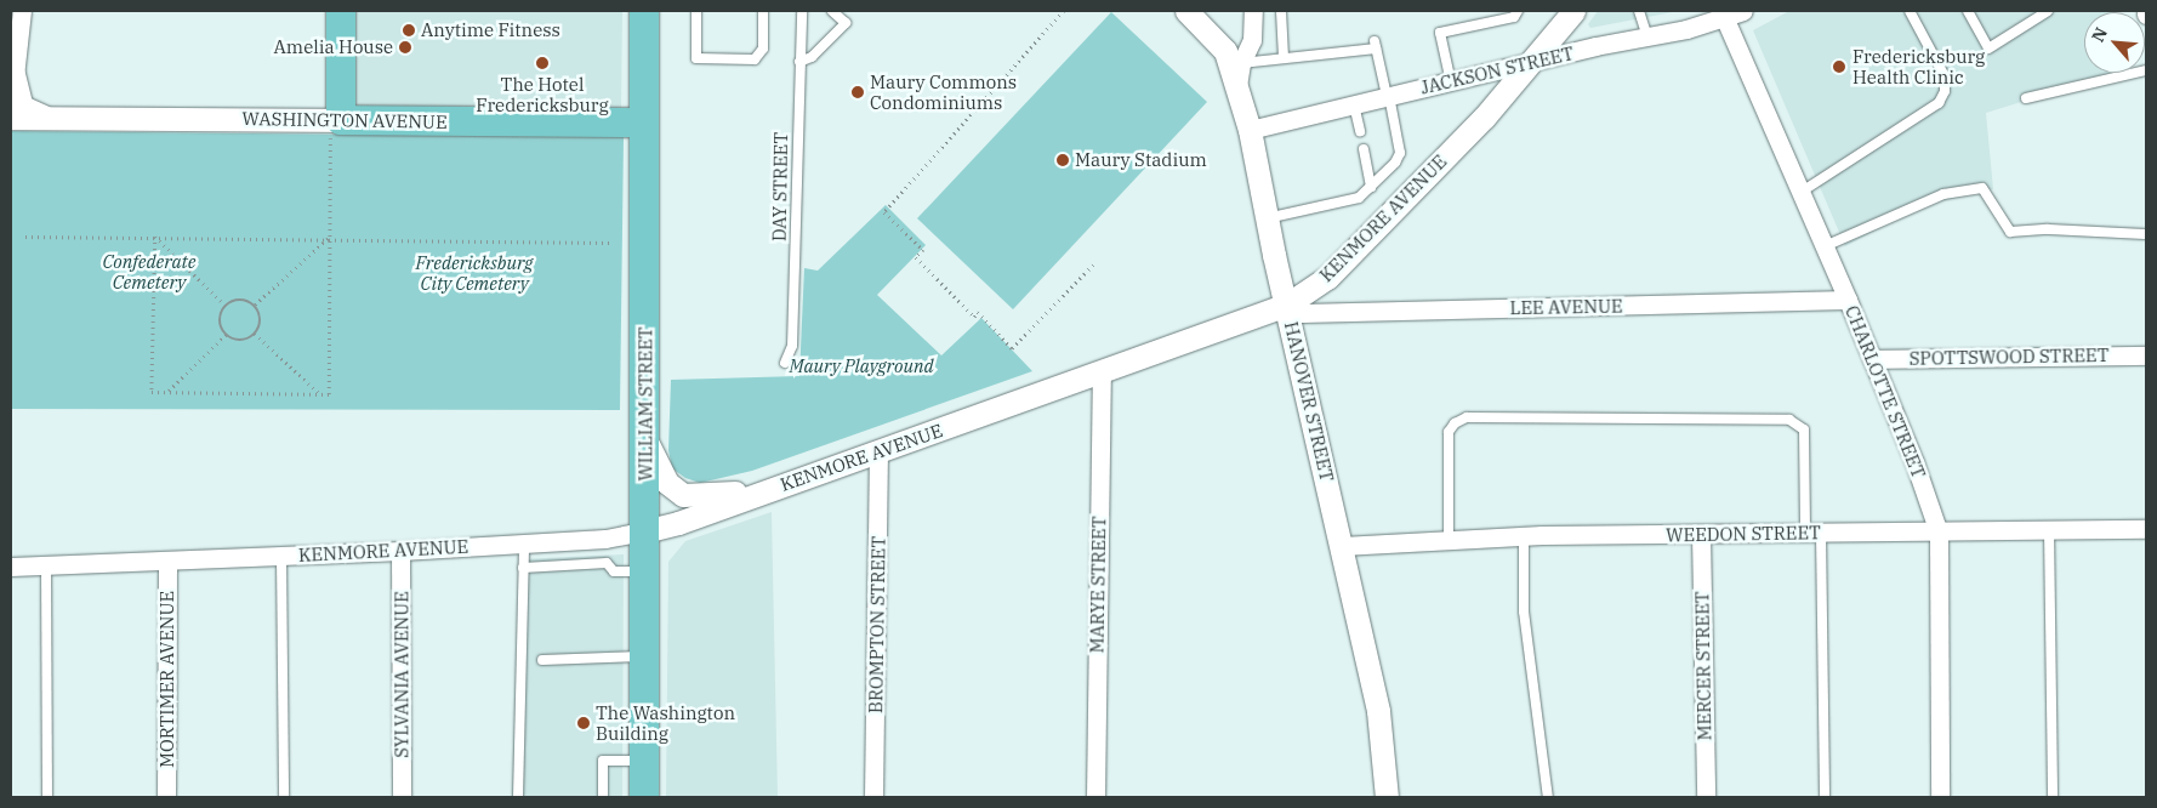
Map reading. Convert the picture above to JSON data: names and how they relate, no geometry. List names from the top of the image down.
{
  "streets": {
    "main road": ["WASHINGTON AVENUE", "WILLIAM STREET"],
    "street": [
      "JACKSON STREET",
      "KENMORE AVENUE",
      "LEE AVENUE",
      "SPOTTSWOOD STREET",
      "CHARLOTTE STREET",
      "HANOVER STREET",
      "WEEDON STREET",
      "MARYE STREET",
      "BROMPTON STREET",
      "MERCER STREET",
      "SYLVANIA AVENUE",
      "MORTIMER AVENUE"
    ],
    "lane": ["DAY STREET"]
  },
  "crossings": [
    ["JACKSON STREET", "KENMORE AVENUE"],
    ["JACKSON STREET", "CHARLOTTE STREET"],
    ["JACKSON STREET", "HANOVER STREET"],
    ["WASHINGTON AVENUE", "WILLIAM STREET"],
    ["KENMORE AVENUE", "LEE AVENUE"],
    ["KENMORE AVENUE", "HANOVER STREET"],
    ["KENMORE AVENUE", "WILLIAM STREET"],
    ["KENMORE AVENUE", "MARYE STREET"],
    ["KENMORE AVENUE", "BROMPTON STREET"],
    ["KENMORE AVENUE", "SYLVANIA AVENUE"],
    ["KENMORE AVENUE", "MORTIMER AVENUE"],
    ["LEE AVENUE", "CHARLOTTE STREET"],
    ["LEE AVENUE", "HANOVER STREET"],
    ["SPOTTSWOOD STREET", "CHARLOTTE STREET"],
    ["CHARLOTTE STREET", "WEEDON STREET"],
    ["HANOVER STREET", "WEEDON STREET"],
    ["WEEDON STREET", "MERCER STREET"]
  ],
  "parks": ["Confederate Cemetery", "Fredericksburg City Cemetery", "Maury Playground"],
  "places": [
    "Anytime Fitness",
    "Amelia House",
    "The Hotel Fredericksburg",
    "Fredericksburg Health Clinic",
    "Maury Commons Condominiums",
    "Maury Stadium",
    "The Washington Building"
  ],
  "north": "top left"
}
